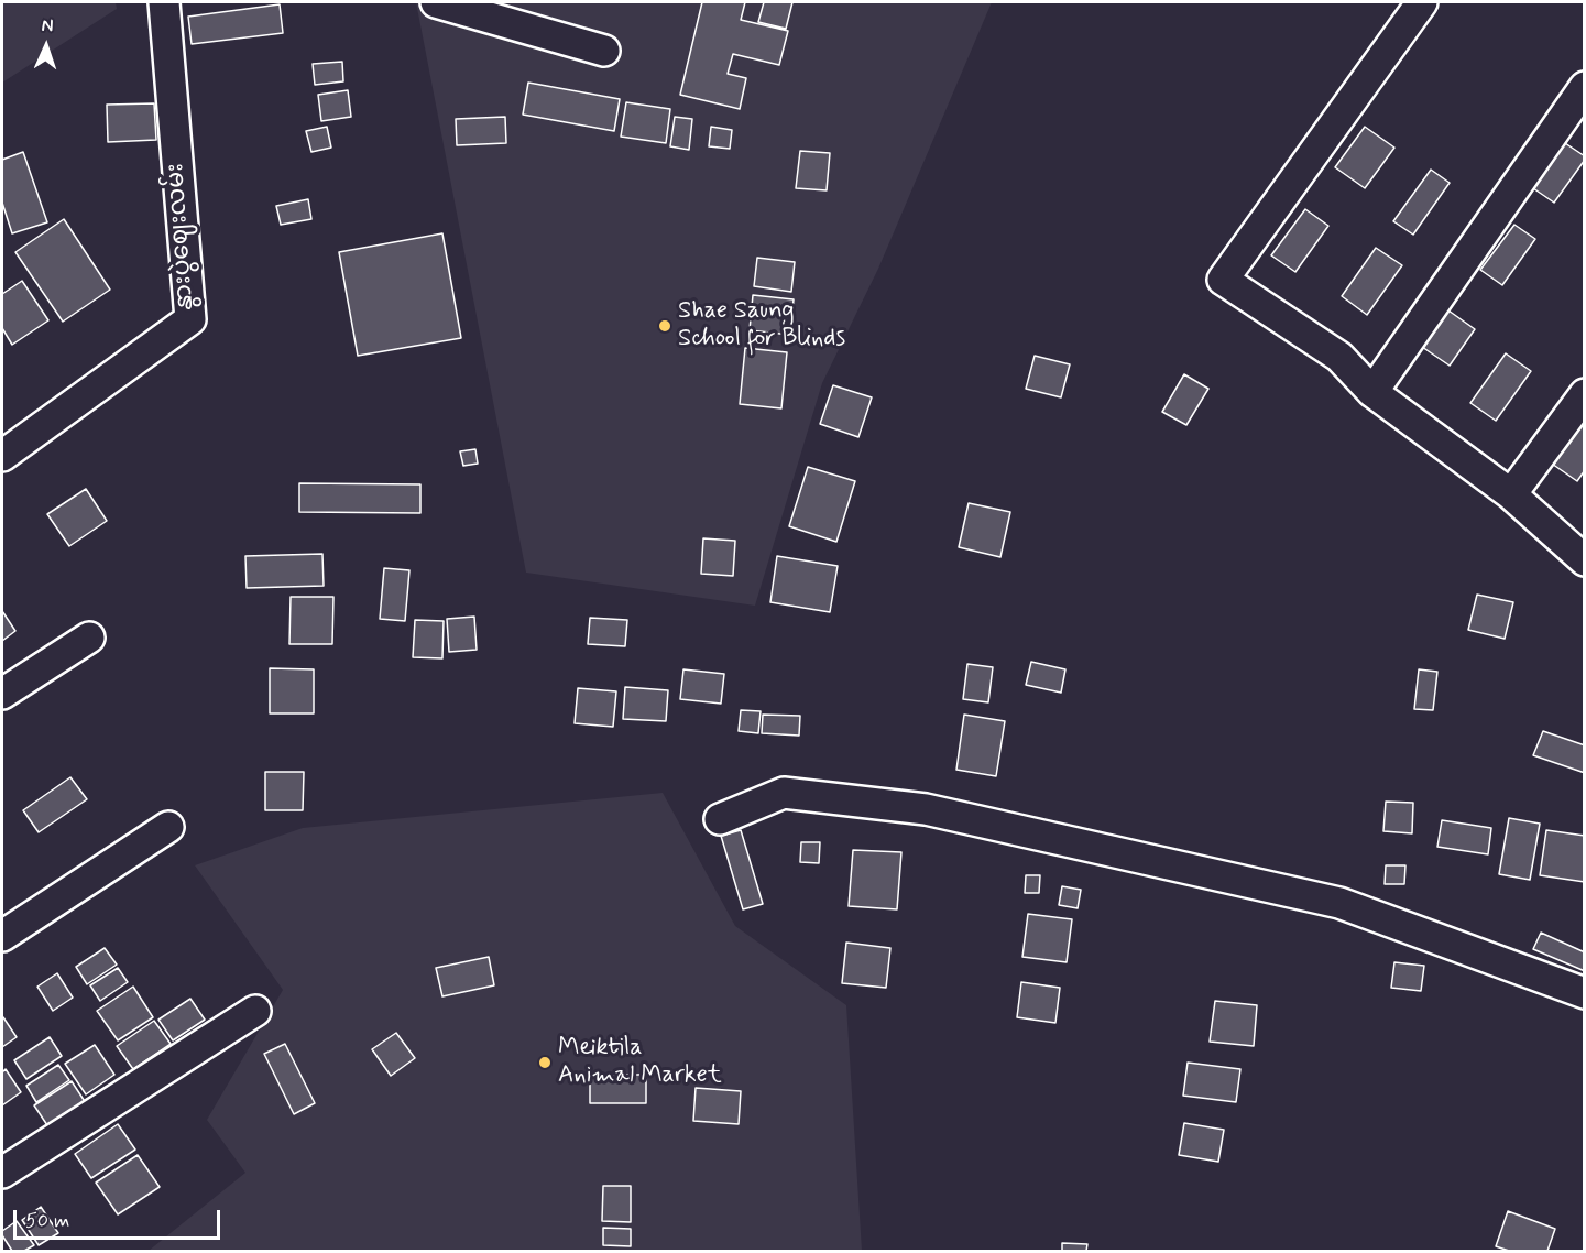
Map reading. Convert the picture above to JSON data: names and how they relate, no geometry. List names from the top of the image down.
{
  "streets": {
    "street": ["နွားပွဲဈေးလမ်း"]
  },
  "places": ["Shae Saung School for Blinds", "Meiktila Animal Market"],
  "scale_bar": "50 m",
  "north": "top"
}
